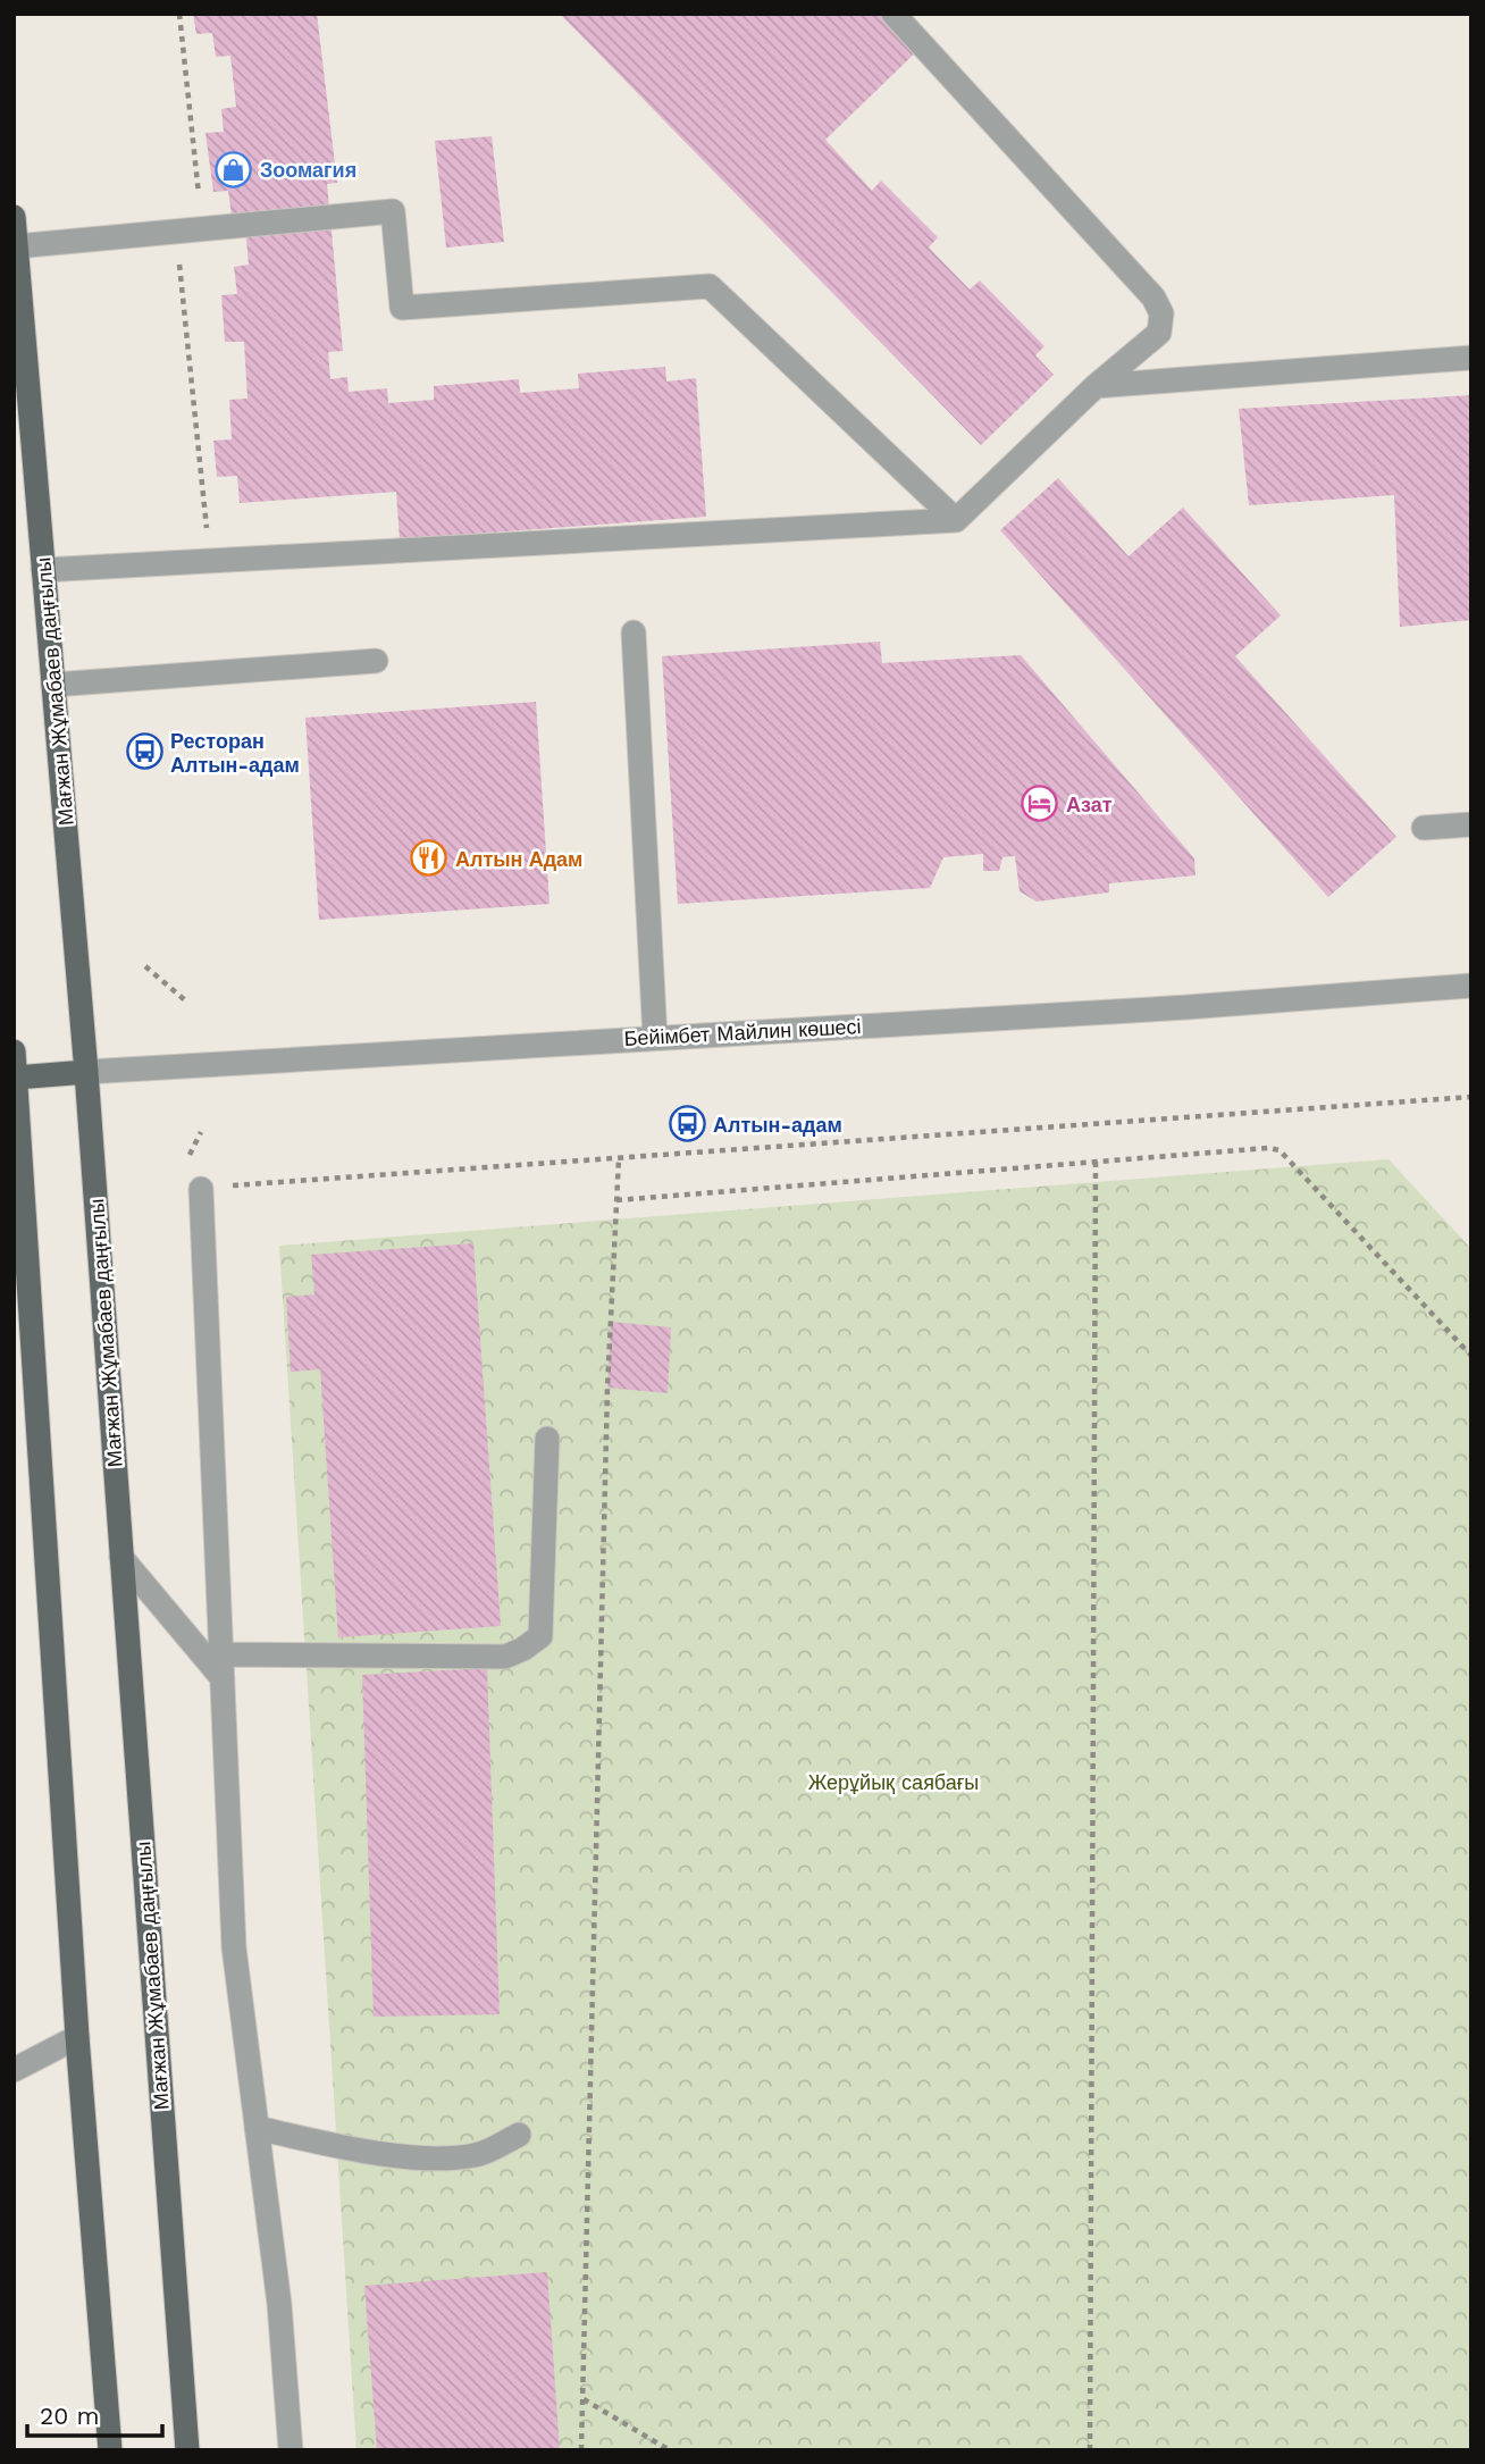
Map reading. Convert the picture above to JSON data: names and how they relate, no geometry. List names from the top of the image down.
{
  "streets": {
    "main road": ["Мағжан Жұмабаев даңғылы", "Бейімбет Майлин көшесі"]
  },
  "crossings": [
    ["Мағжан Жұмабаев даңғылы", "Бейімбет Майлин көшесі"]
  ],
  "parks": ["Жерұйық саябағы"],
  "places": {
    "shop": ["Зоомагия"],
    "bus stop": ["Ресторан Алтын-адам", "Алтын-адам"],
    "hotel": ["Азат"],
    "restaurant": ["Алтын Адам"]
  },
  "scale_bar": "20 m"
}
